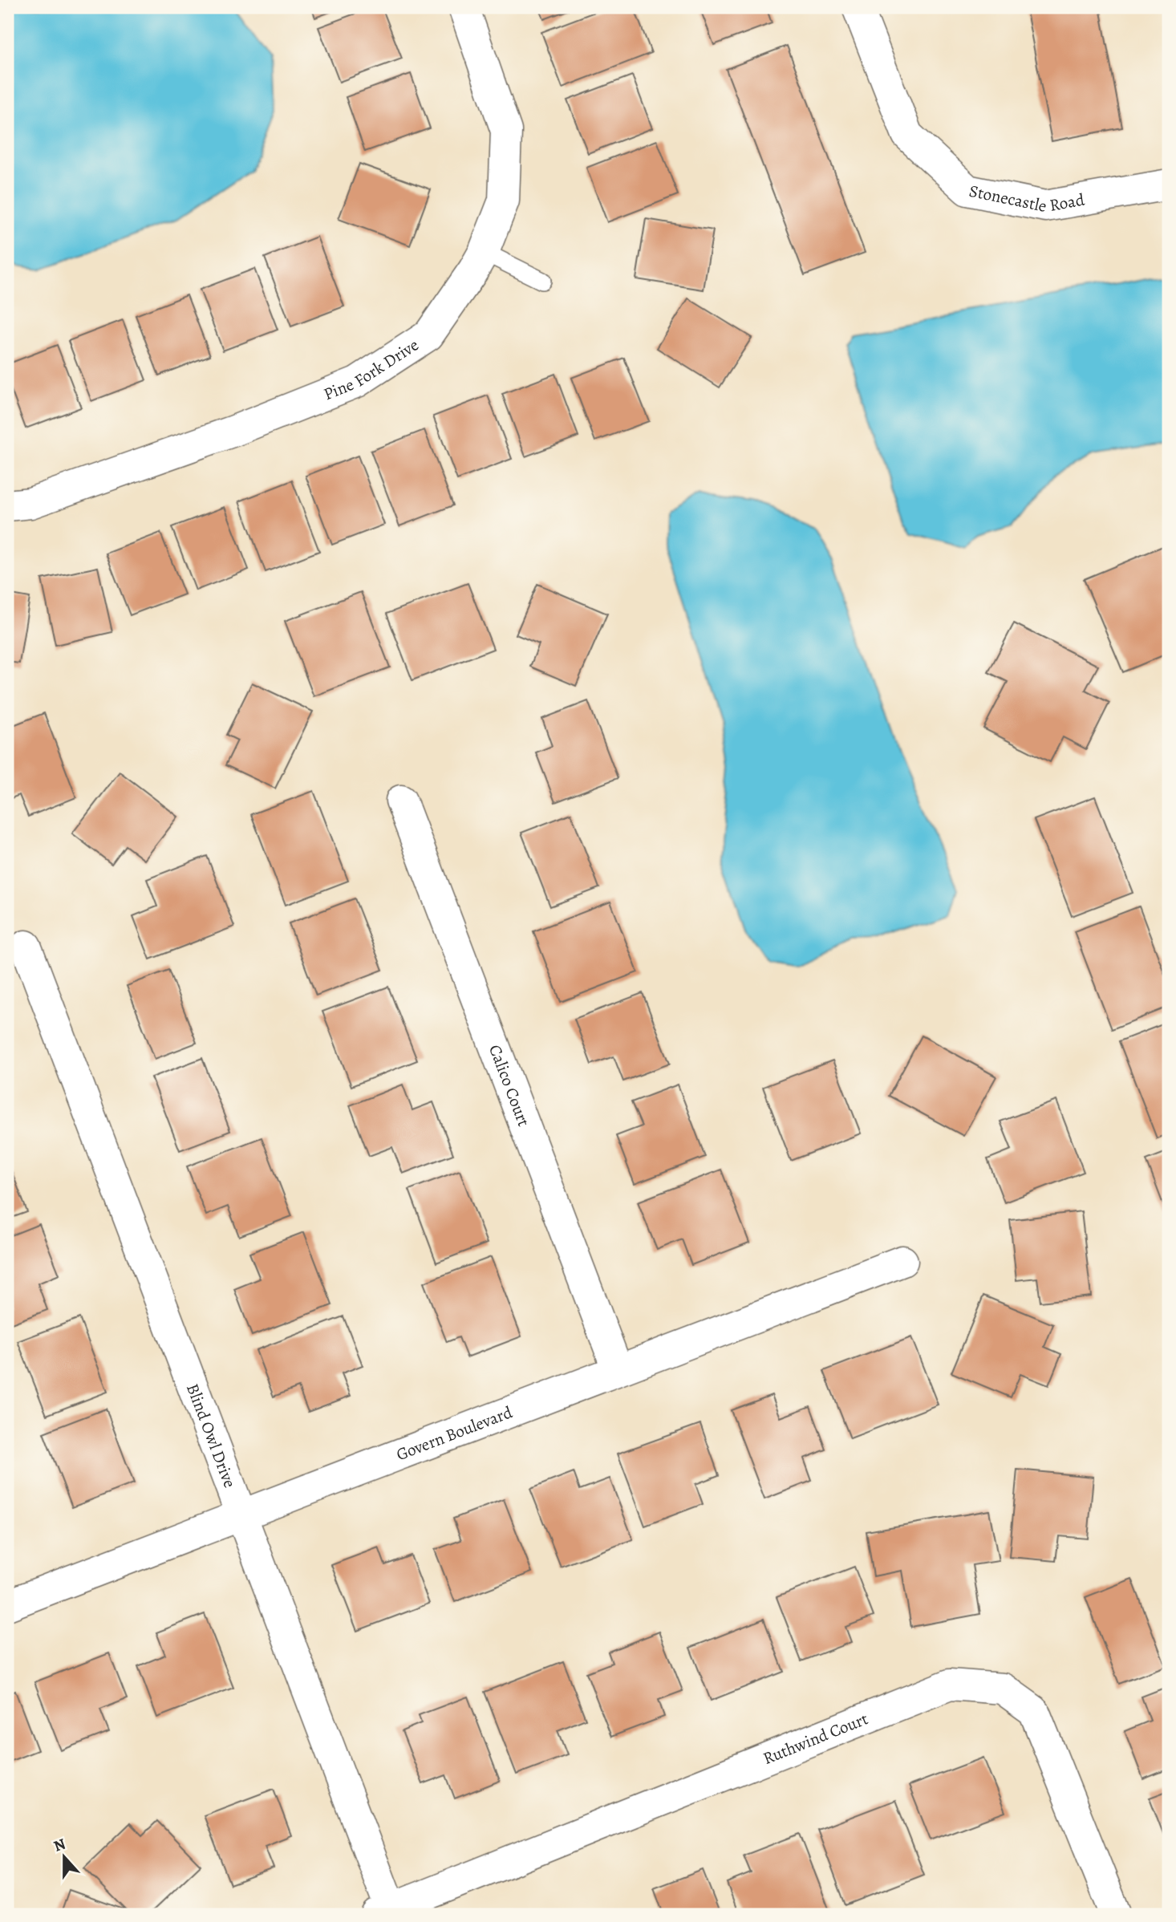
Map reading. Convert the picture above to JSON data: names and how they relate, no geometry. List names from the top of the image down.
{
  "streets": {
    "street": [
      "Stonecastle Road",
      "Pine Fork Drive",
      "Calico Court",
      "Govern Boulevard",
      "Blind Owl Drive",
      "Ruthwind Court"
    ]
  },
  "crossings": [
    ["Calico Court", "Govern Boulevard"],
    ["Govern Boulevard", "Blind Owl Drive"],
    ["Blind Owl Drive", "Ruthwind Court"]
  ],
  "north": "top"
}
